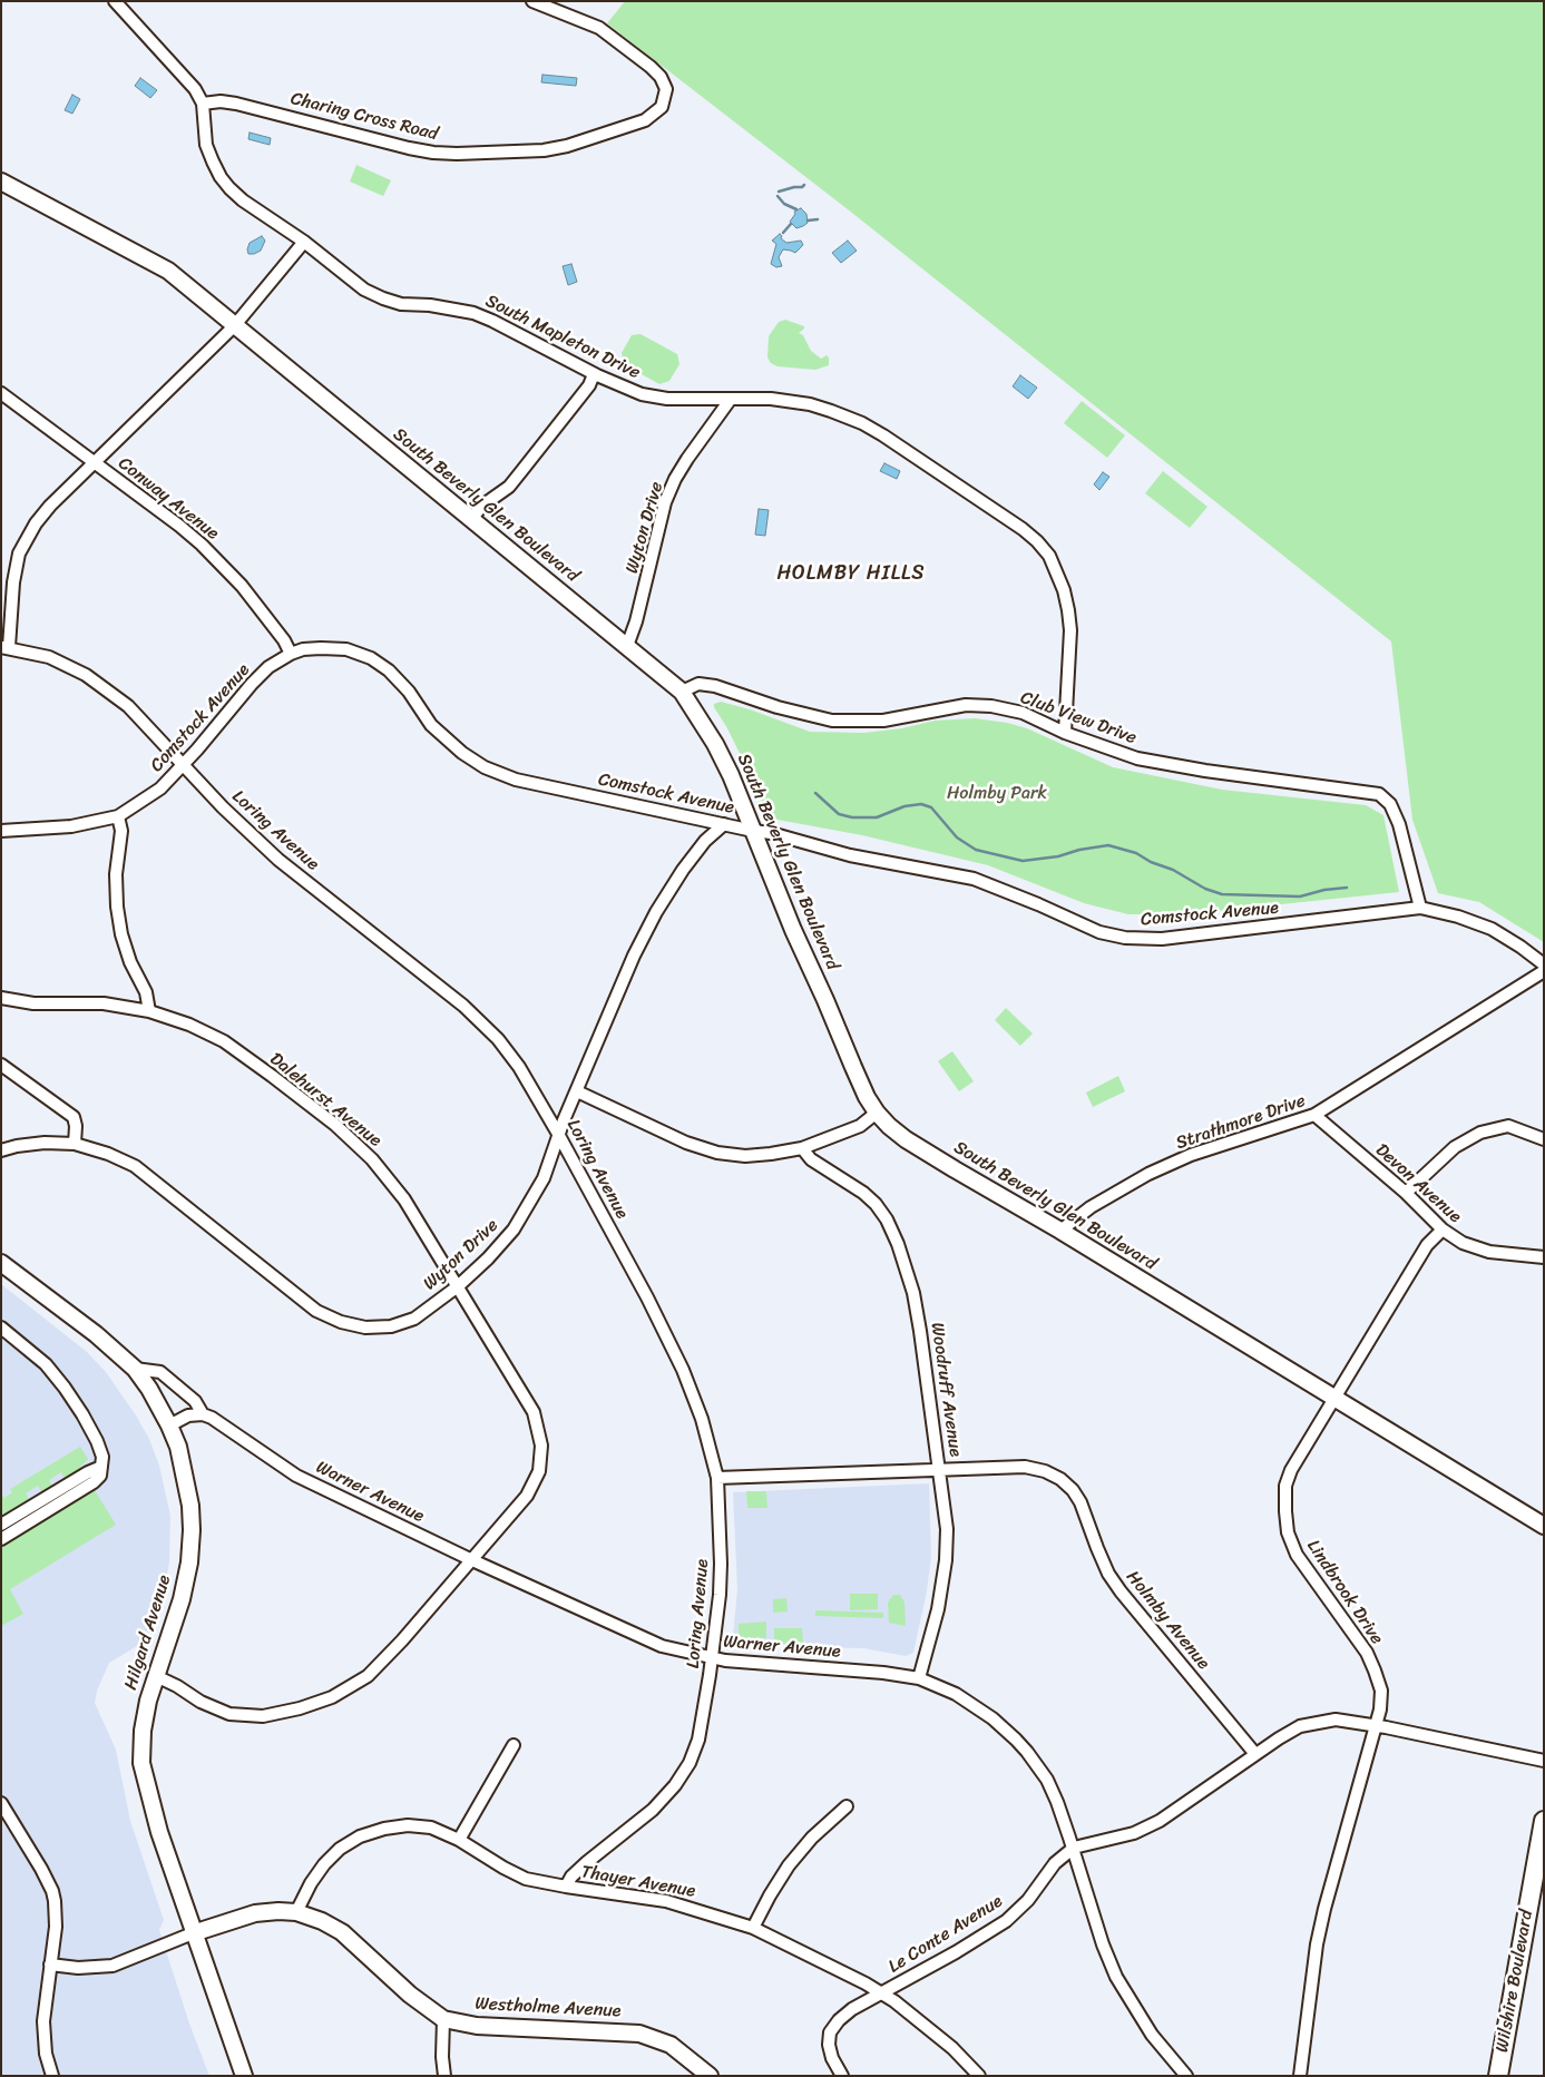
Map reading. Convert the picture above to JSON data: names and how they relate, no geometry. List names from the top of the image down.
{
  "streets": {
    "main road": [
      "South Beverly Glen Boulevard",
      "Hilgard Avenue",
      "Wilshire Boulevard",
      "Westholme Avenue"
    ],
    "street": [
      "Charing Cross Road",
      "South Mapleton Drive",
      "Conway Avenue",
      "Wyton Drive",
      "Comstock Avenue",
      "Club View Drive",
      "Loring Avenue",
      "Dalehurst Avenue",
      "Strathmore Drive",
      "Devon Avenue",
      "Woodruff Avenue",
      "Warner Avenue",
      "Lindbrook Drive",
      "Holmby Avenue",
      "Thayer Avenue",
      "Le Conte Avenue"
    ]
  },
  "crossings": [
    ["Charing Cross Road", "South Mapleton Drive"],
    ["South Mapleton Drive", "Wyton Drive"],
    ["South Mapleton Drive", "Club View Drive"],
    ["Conway Avenue", "Comstock Avenue"],
    ["South Beverly Glen Boulevard", "Wyton Drive"],
    ["South Beverly Glen Boulevard", "Comstock Avenue"],
    ["South Beverly Glen Boulevard", "Club View Drive"],
    ["South Beverly Glen Boulevard", "Strathmore Drive"],
    ["South Beverly Glen Boulevard", "Lindbrook Drive"],
    ["Wyton Drive", "Comstock Avenue"],
    ["Wyton Drive", "Loring Avenue"],
    ["Wyton Drive", "Dalehurst Avenue"],
    ["Comstock Avenue", "Club View Drive"],
    ["Comstock Avenue", "Loring Avenue"],
    ["Loring Avenue", "Warner Avenue"],
    ["Loring Avenue", "Holmby Avenue"],
    ["Loring Avenue", "Thayer Avenue"],
    ["Dalehurst Avenue", "Warner Avenue"],
    ["Strathmore Drive", "Devon Avenue"],
    ["Devon Avenue", "Lindbrook Drive"],
    ["Woodruff Avenue", "Warner Avenue"],
    ["Woodruff Avenue", "Holmby Avenue"],
    ["Warner Avenue", "Hilgard Avenue"],
    ["Warner Avenue", "Le Conte Avenue"],
    ["Holmby Avenue", "Le Conte Avenue"],
    ["Hilgard Avenue", "Westholme Avenue"],
    ["Thayer Avenue", "Le Conte Avenue"],
    ["Thayer Avenue", "Westholme Avenue"]
  ],
  "districts": ["HOLMBY HILLS"],
  "parks": ["Holmby Park"]
}
